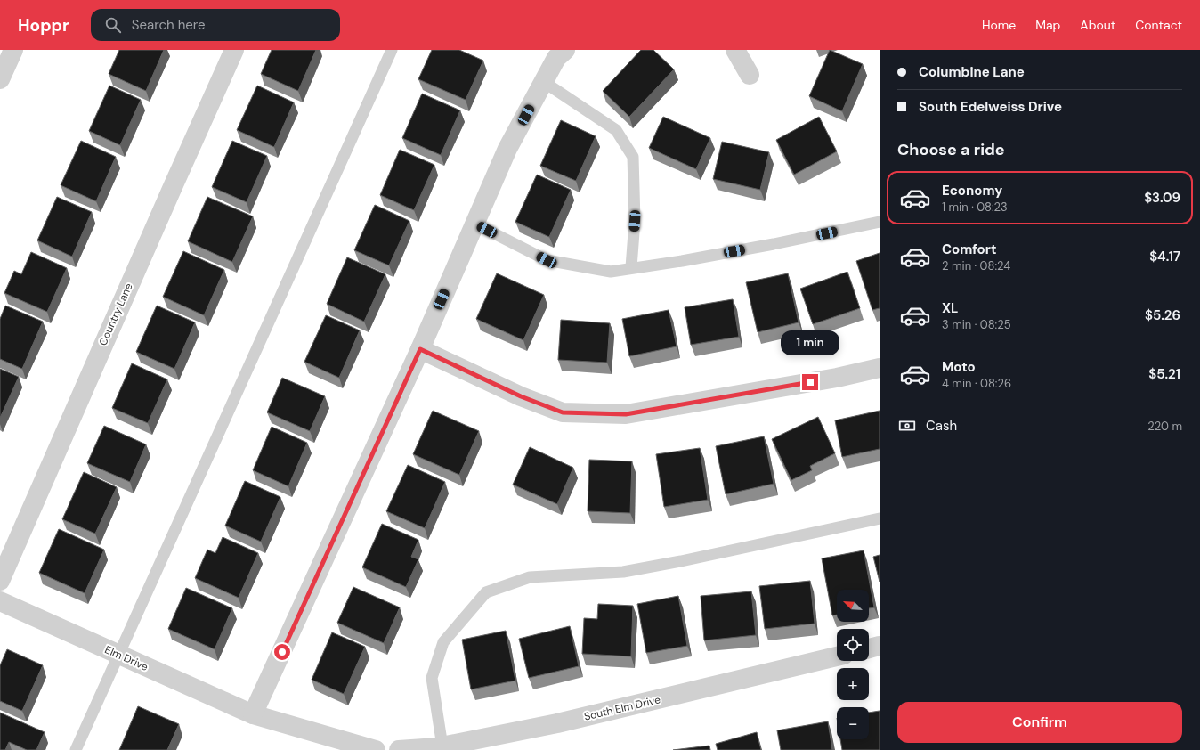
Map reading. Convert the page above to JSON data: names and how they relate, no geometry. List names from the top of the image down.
{
  "streets": {
    "street": ["Country Lane", "Elm Drive", "South Elm Drive"]
  },
  "north": "top left",
  "page": {
    "header": "Hoppr",
    "search": "Search here",
    "nav": [
      "Home",
      "Map",
      "About",
      "Contact"
    ],
    "banner": ["Columbine Lane", "South Edelweiss Drive"],
    "heading": "Choose a ride",
    "list": [
      {
        "name": "Economy",
        "note": "1 min · 08:23",
        "value": "$3.09"
      },
      {
        "name": "Comfort",
        "note": "2 min · 08:24",
        "value": "$4.17"
      },
      {
        "name": "XL",
        "note": "3 min · 08:25",
        "value": "$5.26"
      },
      {
        "name": "Moto",
        "note": "4 min · 08:26",
        "value": "$5.21"
      }
    ],
    "bubble": "1 min",
    "pay": ["Cash", "220 m"],
    "map_buttons": ["+", "−"],
    "buttons": "Confirm"
  }
}
